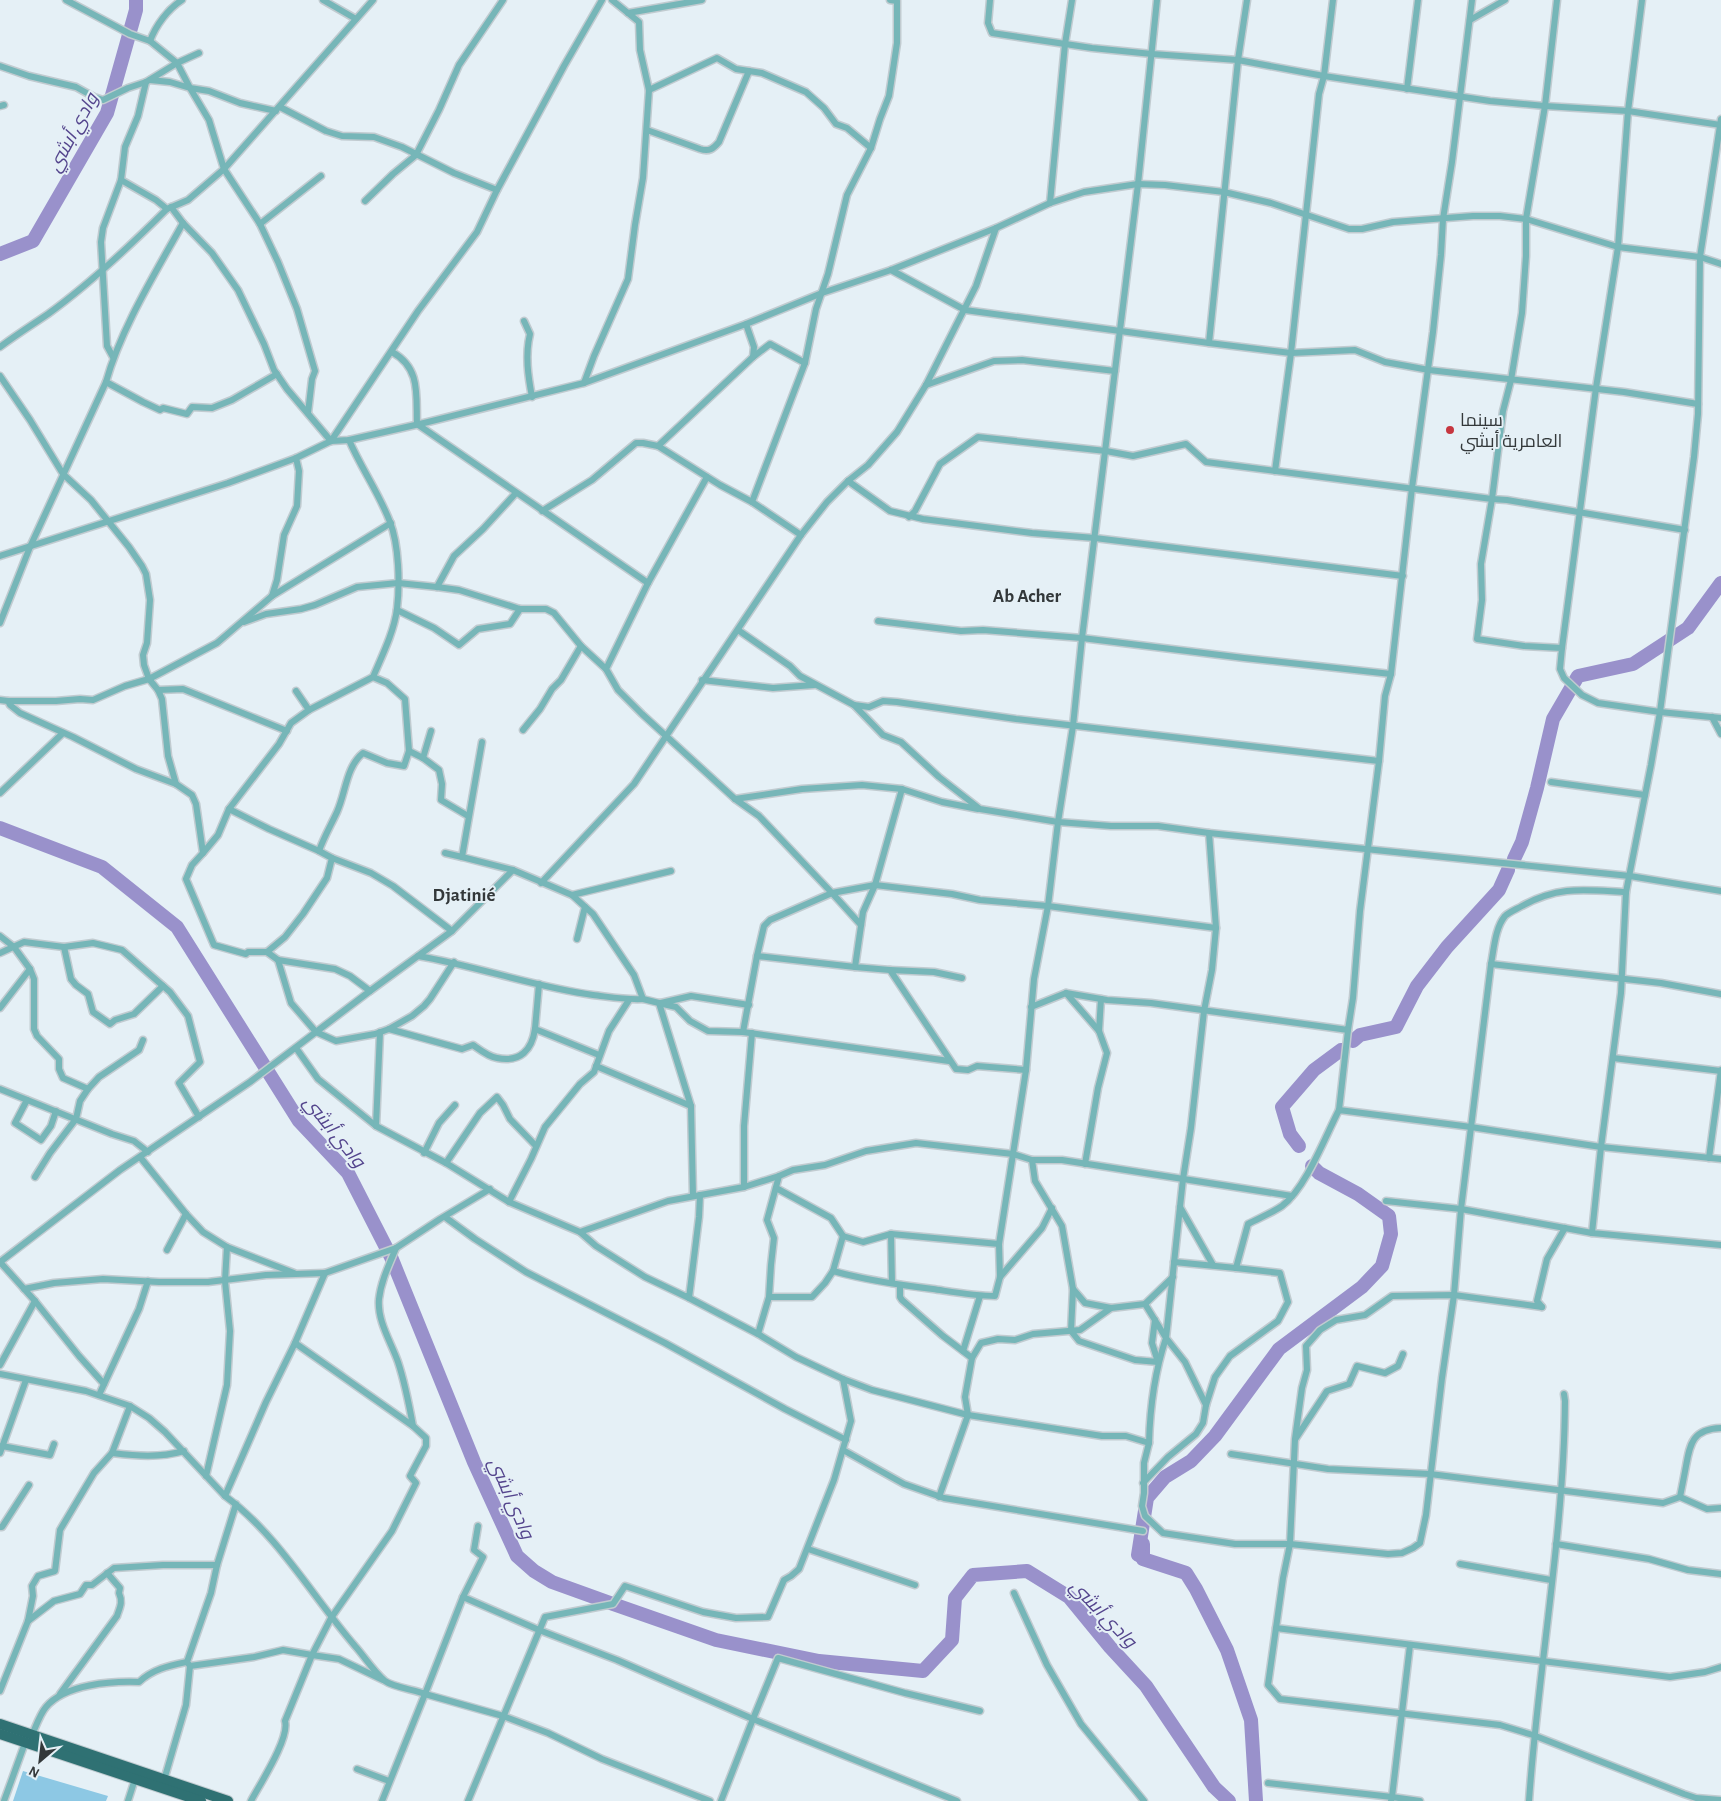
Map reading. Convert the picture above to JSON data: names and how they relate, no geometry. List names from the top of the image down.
{
  "districts": ["Ab Acher", "Djatinié"],
  "water": ["وادي أبشي"],
  "places": ["سينما العامرية أبشي"],
  "north": "bottom left"
}
